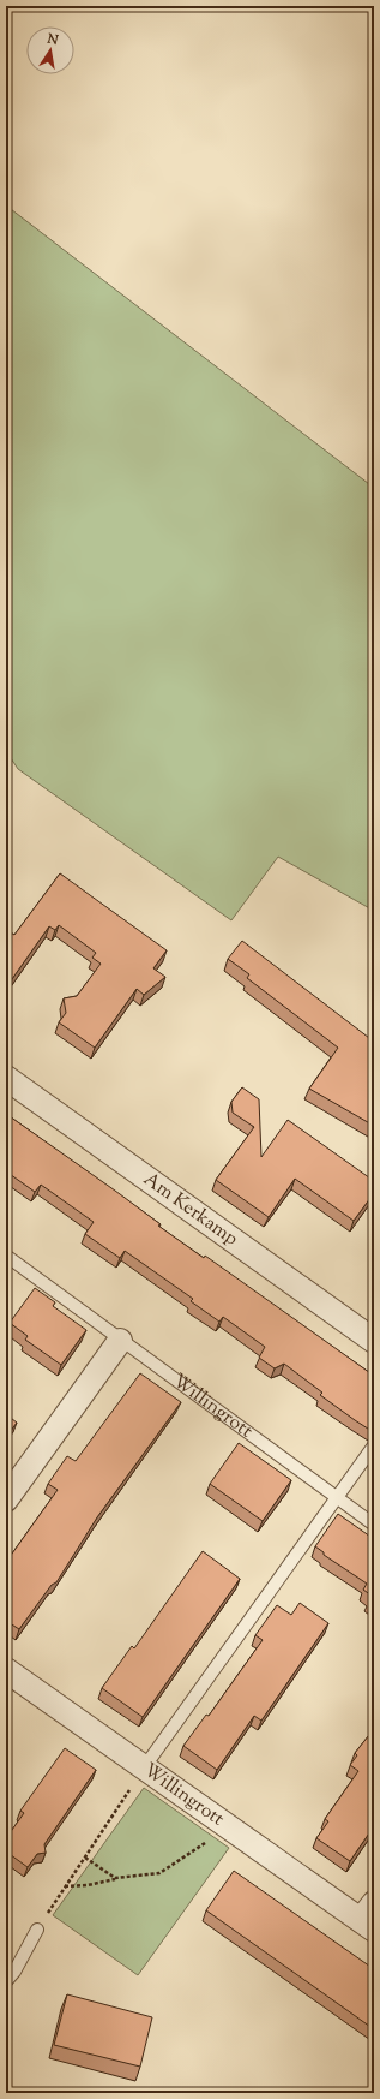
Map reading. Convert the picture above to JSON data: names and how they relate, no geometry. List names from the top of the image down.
{
  "streets": {
    "street": ["Am Kerkamp", "Willingrott"]
  },
  "north": "top"
}
